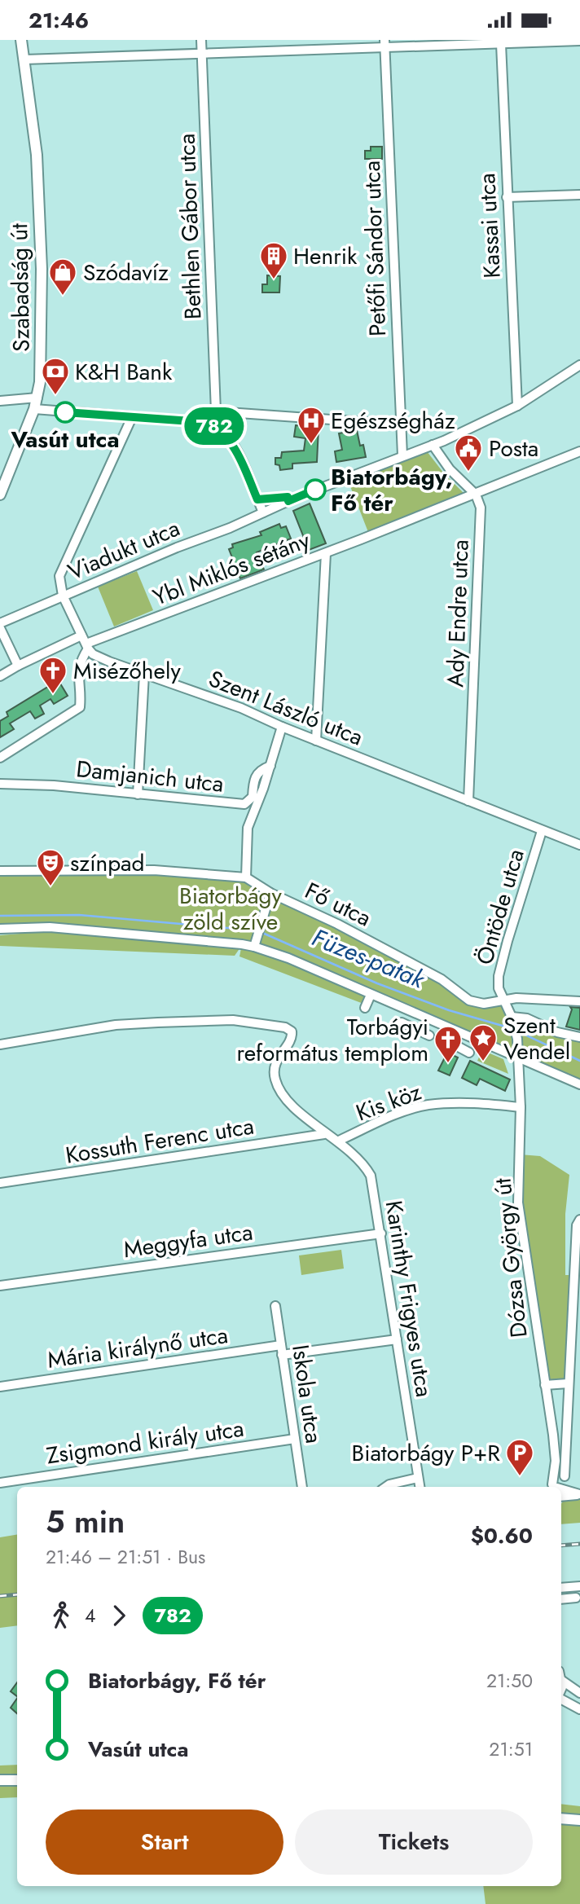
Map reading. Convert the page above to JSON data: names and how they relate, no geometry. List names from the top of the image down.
{
  "streets": {
    "main road": ["Szabadság út"],
    "street": [
      "Kassai utca",
      "Bethlen Gábor utca",
      "Petőfi Sándor utca",
      "Viadukt utca",
      "Ybl Miklós sétány",
      "Ady Endre utca",
      "Szent László utca",
      "Damjanich utca",
      "Fő utca",
      "Öntöde utca",
      "Kis köz",
      "Kossuth Ferenc utca",
      "Meggyfa utca",
      "Dózsa György út",
      "Karinthy Frigyes utca",
      "Mária királynő utca",
      "Iskola utca",
      "Zsigmond király utca"
    ]
  },
  "crossings": [
    ["Kassai utca", "Viadukt utca"],
    ["Petőfi Sándor utca", "Viadukt utca"],
    ["Ybl Miklós sétány", "Ady Endre utca"],
    ["Ybl Miklós sétány", "Szent László utca"],
    ["Ady Endre utca", "Szent László utca"],
    ["Szent László utca", "Öntöde utca"],
    ["Fő utca", "Öntöde utca"],
    ["Öntöde utca", "Dózsa György út"],
    ["Kis köz", "Dózsa György út"],
    ["Kis köz", "Karinthy Frigyes utca"],
    ["Kossuth Ferenc utca", "Karinthy Frigyes utca"],
    ["Meggyfa utca", "Karinthy Frigyes utca"],
    ["Karinthy Frigyes utca", "Mária királynő utca"],
    ["Mária királynő utca", "Iskola utca"],
    ["Iskola utca", "Zsigmond király utca"]
  ],
  "water": ["Füzes-patak"],
  "parks": ["Biatorbágy zöld szíve"],
  "places": {
    "building": ["Henrik"],
    "shop": ["Szódavíz"],
    "bank": ["K&H Bank"],
    "other": ["Vasút utca", "Biatorbágy, Fő tér"],
    "hospital": ["Egészségház"],
    "public building": ["Posta"],
    "church": ["Misézőhely", "Torbágyi református templom"],
    "theatre": ["színpad"],
    "place": ["Szent Vendel"],
    "parking": ["Biatorbágy P+R"]
  },
  "lines": ["bus line 782"],
  "page": {
    "status": "21:46",
    "on_map": "782",
    "heading": ["5 min", "21:46 – 21:51 · Bus", "$0.60"],
    "legs": ["4", "782"],
    "list": [
      {
        "name": "Biatorbágy, Fő tér",
        "value": "21:50"
      },
      {
        "name": "Vasút utca",
        "value": "21:51"
      }
    ],
    "buttons": ["Start", "Tickets"]
  }
}
